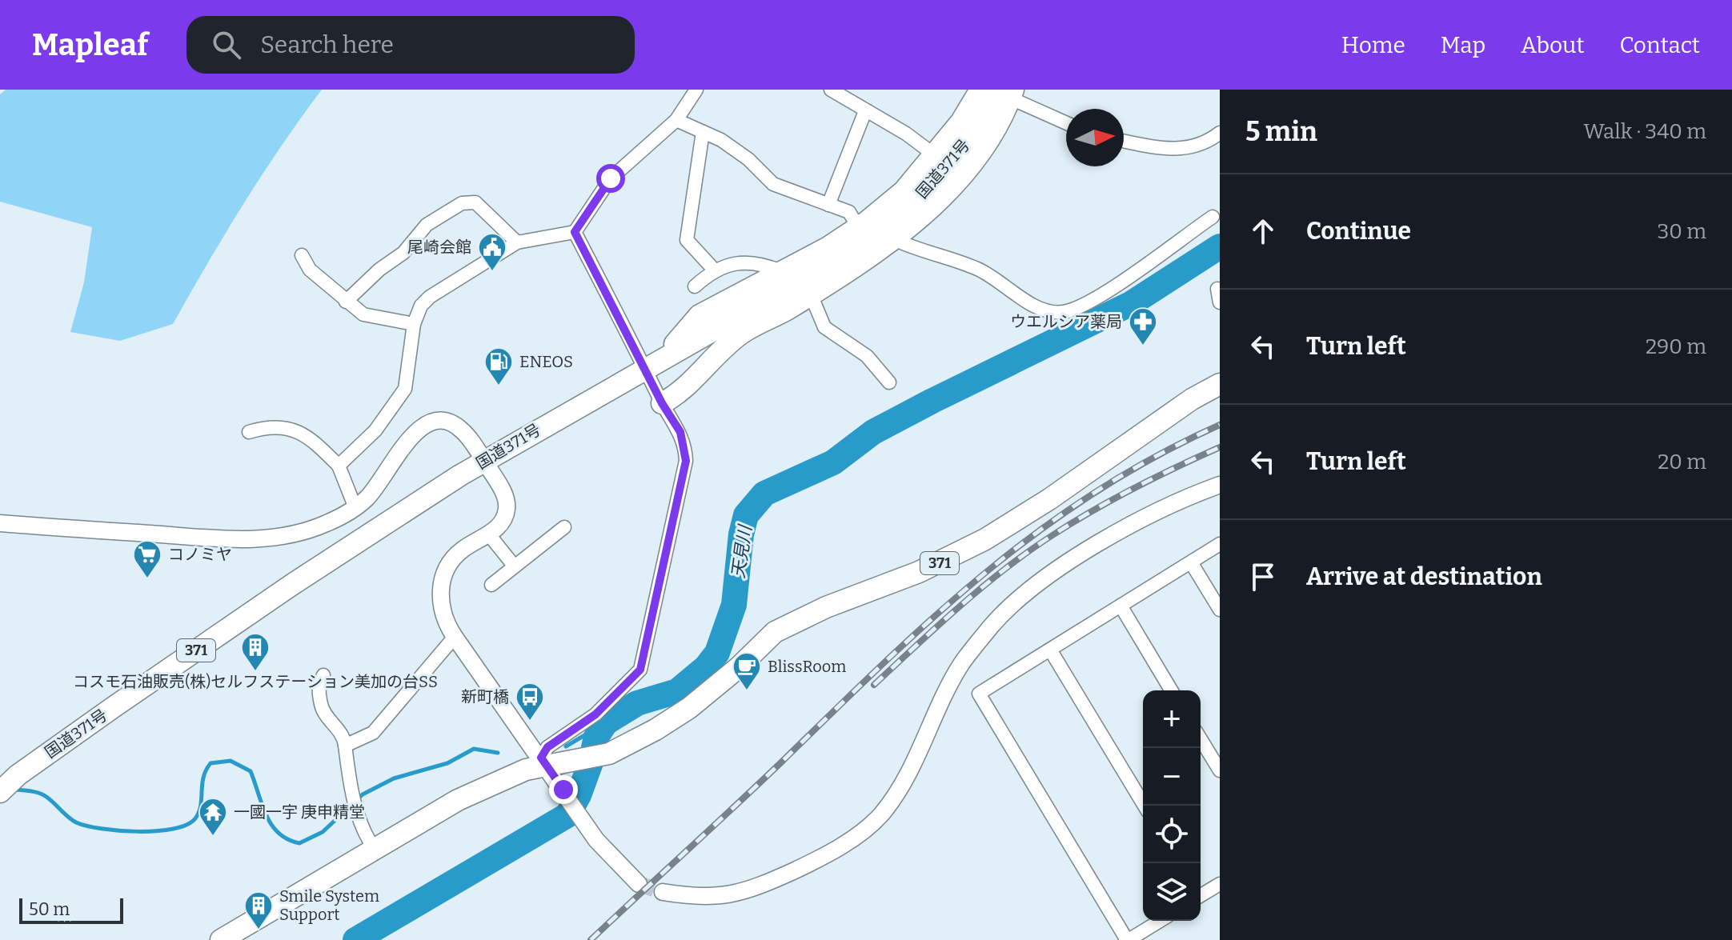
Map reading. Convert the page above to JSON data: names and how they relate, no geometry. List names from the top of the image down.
{
  "streets": {
    "highway": ["国道371号", "371"]
  },
  "crossings": [
    ["国道371号", "371"]
  ],
  "water": ["天見川"],
  "places": {
    "public building": ["尾崎会館"],
    "pharmacy": ["ウエルシア薬局"],
    "fuel station": ["ENEOS"],
    "supermarket": ["コノミヤ"],
    "building": ["コスモ石油販売(株)セルフステーション美加の台SS", "Smile System Support"],
    "cafe": ["BlissRoom"],
    "bus stop": ["新町橋"],
    "temple": ["一國一宇 庚申精堂"]
  },
  "scale_bar": "50 m",
  "north": "right",
  "page": {
    "header": "Mapleaf",
    "search": "Search here",
    "nav": [
      "Home",
      "Map",
      "About",
      "Contact"
    ],
    "heading": ["5 min", "Walk · 340 m"],
    "list": [
      ["Continue", "30 m"],
      ["Turn left", "290 m"],
      ["Turn left", "20 m"],
      "Arrive at destination"
    ],
    "map_buttons": ["+", "−"],
    "scale": "50 m"
  }
}
